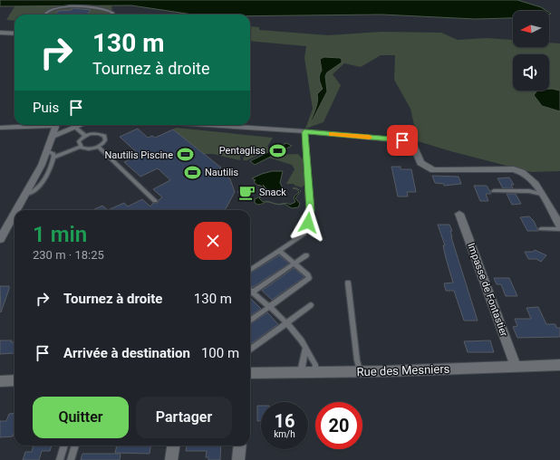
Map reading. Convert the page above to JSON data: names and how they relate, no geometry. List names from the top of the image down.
{
  "streets": {
    "street": ["Impasse de Fontastier", "Rue des Mesniers"]
  },
  "crossings": [
    ["Impasse de Fontastier", "Rue des Mesniers"]
  ],
  "places": {
    "sports": ["Pentagliss", "Nautilis Piscine", "Nautilis"],
    "cafe": ["Snack"]
  },
  "north": "left",
  "page": {
    "turn": ["130 m", "Tournez à droite"],
    "then": "Puis",
    "heading": ["1 min", "230 m · 18:25"],
    "list": [
      {
        "name": "Tournez à droite",
        "value": "130 m"
      },
      {
        "name": "Arrivée à destination",
        "value": "100 m"
      }
    ],
    "buttons": ["Quitter", "Partager"],
    "speed": "16 km/h",
    "limit": "20"
  }
}
